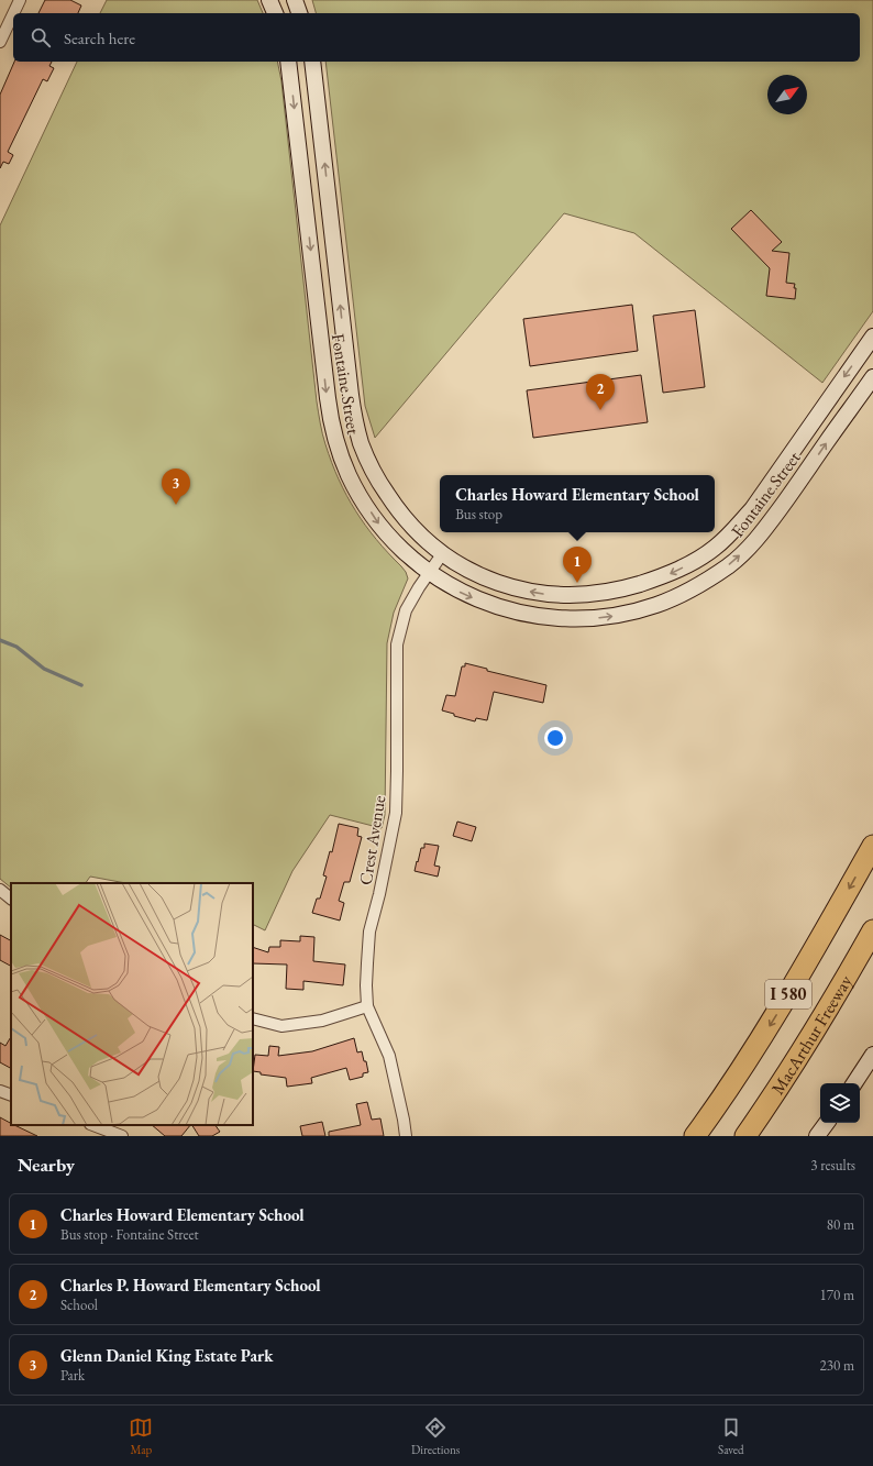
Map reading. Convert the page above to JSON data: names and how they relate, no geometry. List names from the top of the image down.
{
  "streets": {
    "highway": ["I 580", "MacArthur Freeway"],
    "street": ["Fontaine Street", "Crest Avenue"]
  },
  "crossings": [
    ["Fontaine Street", "Crest Avenue"]
  ],
  "north": "top right",
  "page": {
    "search": "Search here",
    "pins": ["2", "3", "1"],
    "popup": ["Charles Howard Elementary School", "Bus stop"],
    "heading": ["Nearby", "3 results"],
    "list": [
      {
        "mark": "1",
        "name": "Charles Howard Elementary School",
        "note": "Bus stop · Fontaine Street",
        "value": "80 m"
      },
      {
        "mark": "2",
        "name": "Charles P. Howard Elementary School",
        "note": "School",
        "value": "170 m"
      },
      {
        "mark": "3",
        "name": "Glenn Daniel King Estate Park",
        "note": "Park",
        "value": "230 m"
      }
    ],
    "nav": ["Map", "Directions", "Saved"]
  }
}
